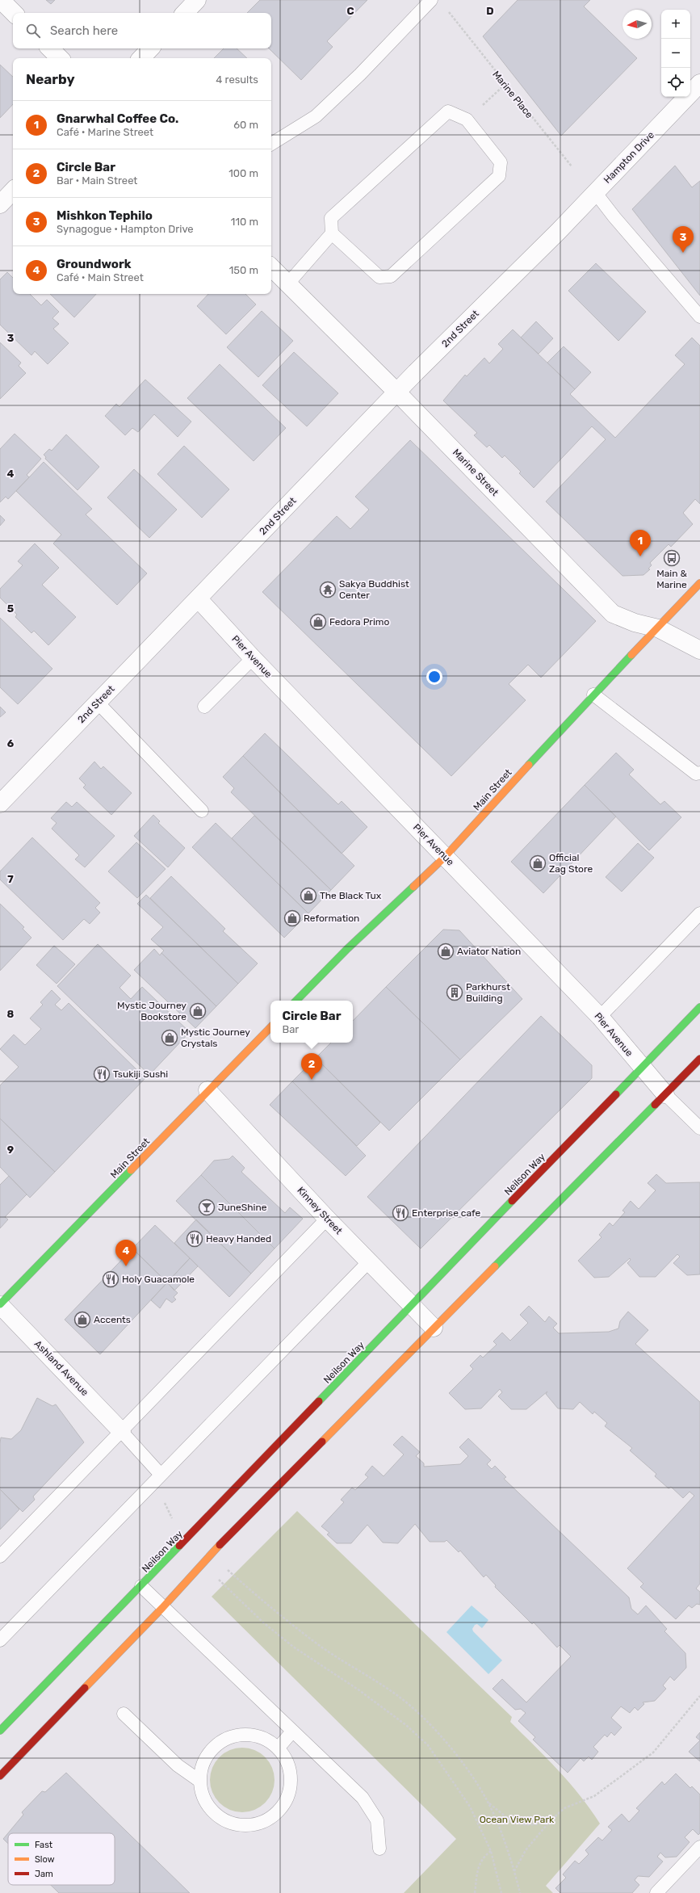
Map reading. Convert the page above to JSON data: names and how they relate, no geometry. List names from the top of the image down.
{
  "streets": {
    "main road": ["Main Street", "Neilson Way"],
    "street": [
      "Hampton Drive",
      "2nd Street",
      "Marine Street",
      "Pier Avenue",
      "Kinney Street",
      "Ashland Avenue"
    ],
    "path": ["Marine Place"]
  },
  "crossings": [
    ["Hampton Drive", "2nd Street"],
    ["2nd Street", "Marine Street"],
    ["2nd Street", "Pier Avenue"],
    ["Marine Street", "Main Street"],
    ["Pier Avenue", "Main Street"],
    ["Pier Avenue", "Neilson Way"],
    ["Main Street", "Kinney Street"],
    ["Main Street", "Ashland Avenue"],
    ["Neilson Way", "Kinney Street"]
  ],
  "parks": ["Ocean View Park"],
  "places": {
    "bus stop": ["Main & Marine"],
    "temple": ["Sakya Buddhist Center"],
    "shop": [
      "Fedora Primo",
      "Official Zag Store",
      "The Black Tux",
      "Reformation",
      "Aviator Nation",
      "Mystic Journey Bookstore",
      "Mystic Journey Crystals",
      "Accents"
    ],
    "building": ["Parkhurst Building"],
    "restaurant": [
      "Tsukiji Sushi",
      "Enterprise cafe",
      "Heavy Handed",
      "Holy Guacamole"
    ],
    "bar": ["JuneShine"]
  },
  "legend": ["Fast", "Slow", "Jam"],
  "north": "left",
  "page": {
    "map_buttons": ["+", "−"],
    "search": "Search here",
    "heading": ["Nearby", "4 results"],
    "list": [
      {
        "mark": "1",
        "name": "Gnarwhal Coffee Co.",
        "note": "Café · Marine Street",
        "value": "60 m"
      },
      {
        "mark": "2",
        "name": "Circle Bar",
        "note": "Bar · Main Street",
        "value": "100 m"
      },
      {
        "mark": "3",
        "name": "Mishkon Tephilo",
        "note": "Synagogue · Hampton Drive",
        "value": "110 m"
      },
      {
        "mark": "4",
        "name": "Groundwork",
        "note": "Café · Main Street",
        "value": "150 m"
      }
    ],
    "pins": [
      "3",
      "1",
      "2",
      "4"
    ],
    "popup": ["Circle Bar", "Bar"]
  },
  "grid": {
    "columns": ["C", "D"],
    "rows": [
      "3",
      "4",
      "5",
      "6",
      "7",
      "8",
      "9"
    ]
  }
}
